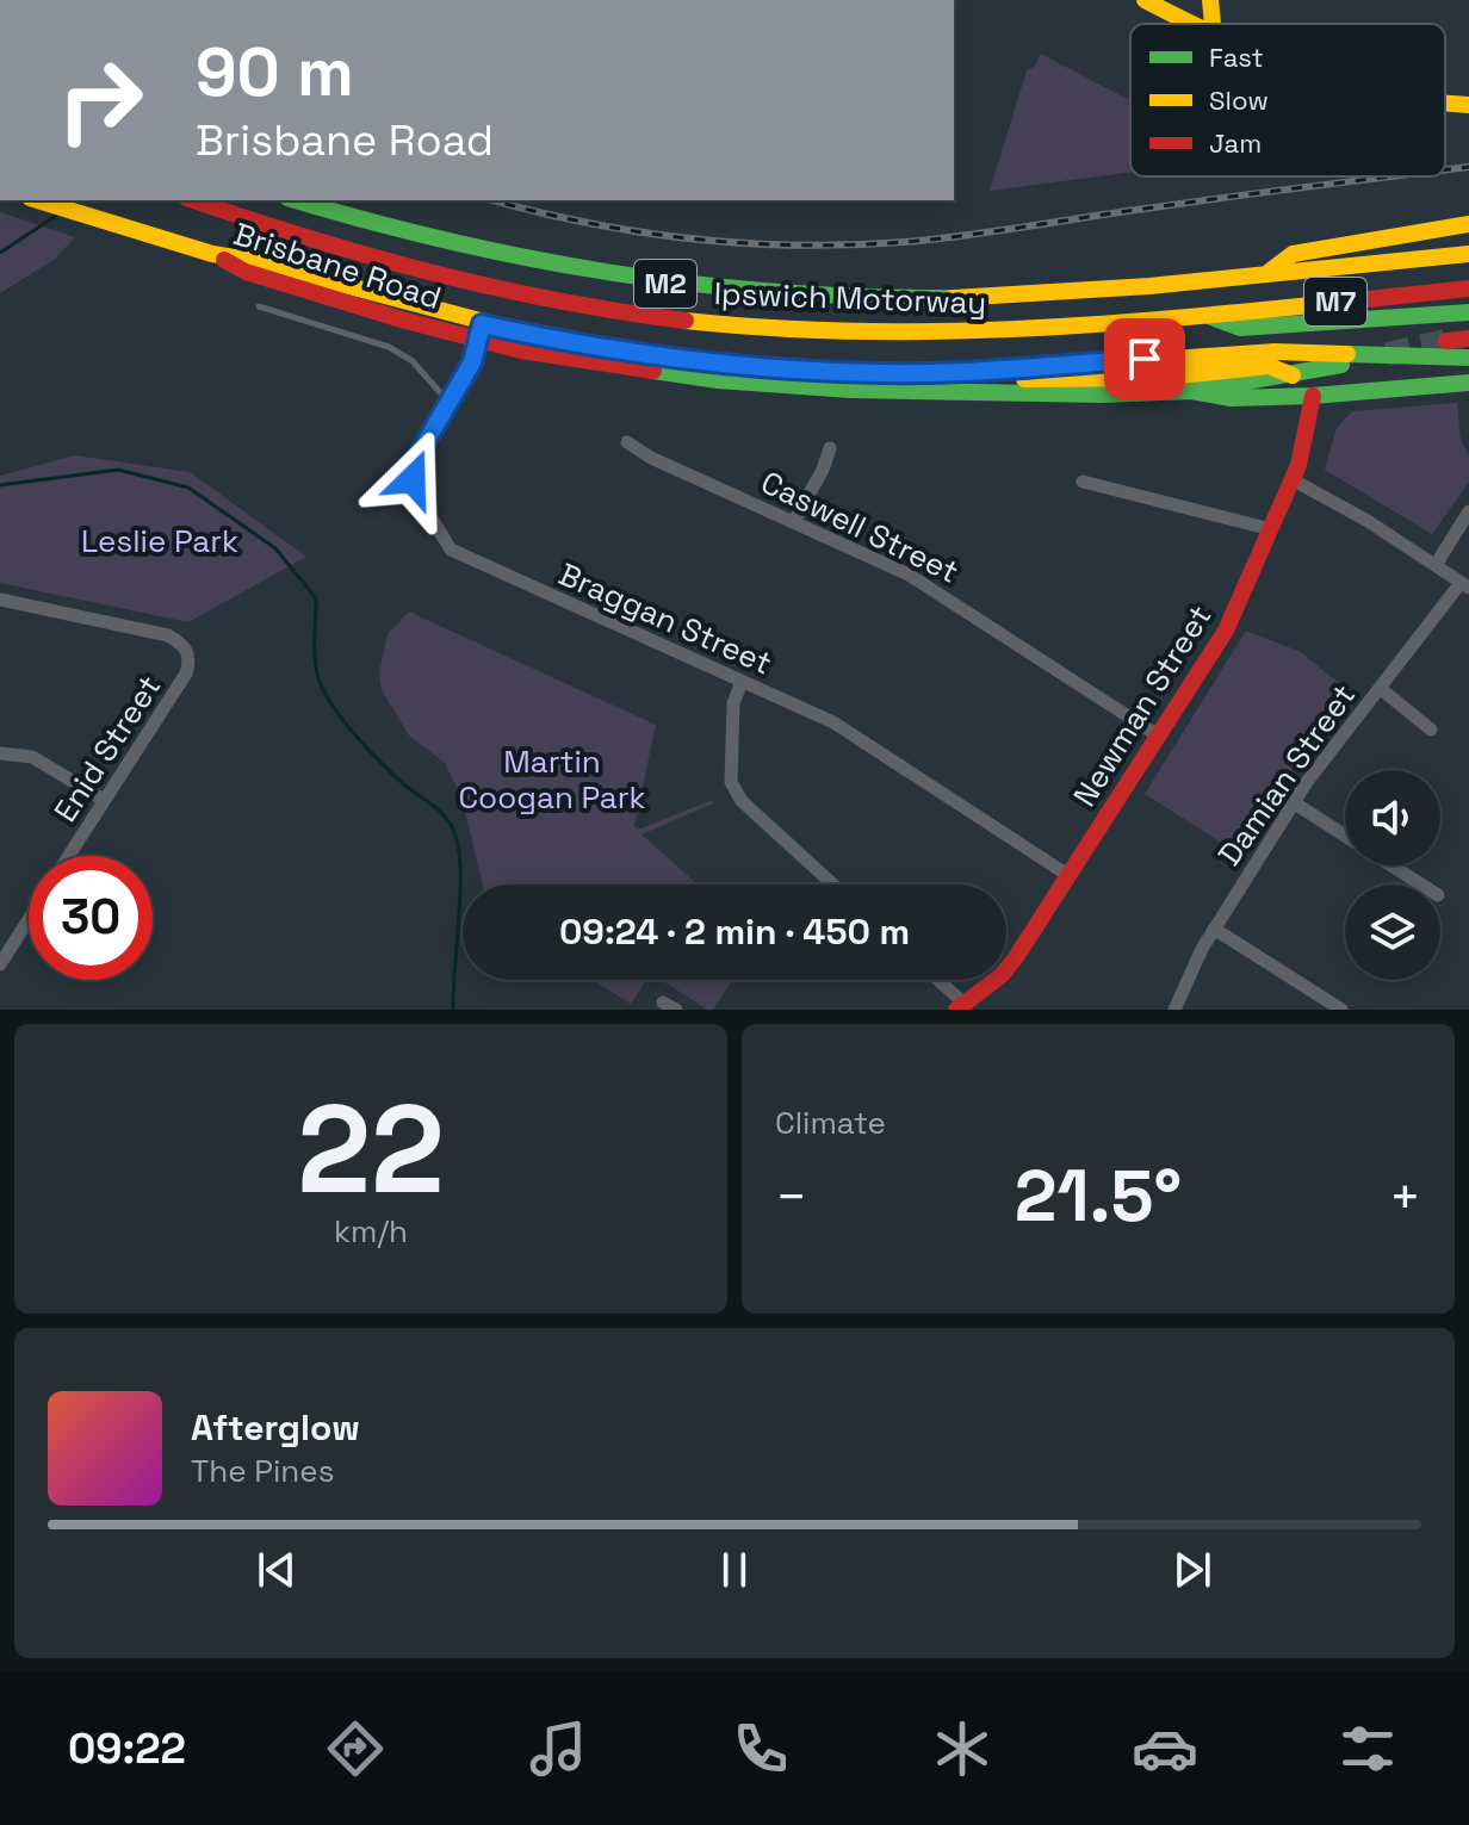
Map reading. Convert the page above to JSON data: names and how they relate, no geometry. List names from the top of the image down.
{
  "streets": {
    "main road": [
      "Brisbane Road",
      "M2",
      "Ipswich Motorway",
      "M7",
      "Newman Street"
    ],
    "street": [
      "Caswell Street",
      "Braggan Street",
      "Enid Street",
      "Damian Street"
    ]
  },
  "crossings": [
    ["Brisbane Road", "Braggan Street"],
    ["Brisbane Road", "Newman Street"],
    ["M2", "Ipswich Motorway"],
    ["Caswell Street", "Newman Street"],
    ["Braggan Street", "Newman Street"]
  ],
  "parks": ["Leslie Park", "Martin Coogan Park"],
  "legend": ["Fast", "Slow", "Jam"],
  "page": {
    "turn": ["90 m", "Brisbane Road"],
    "limit": "30",
    "trip": "09:24 · 2 min · 450 m",
    "tile": [
      ["22", "km/h"],
      "Climate"
    ],
    "heat": ["−", "21.5°", "+"],
    "song": ["Afterglow", "The Pines"],
    "tabs": "09:22"
  }
}
